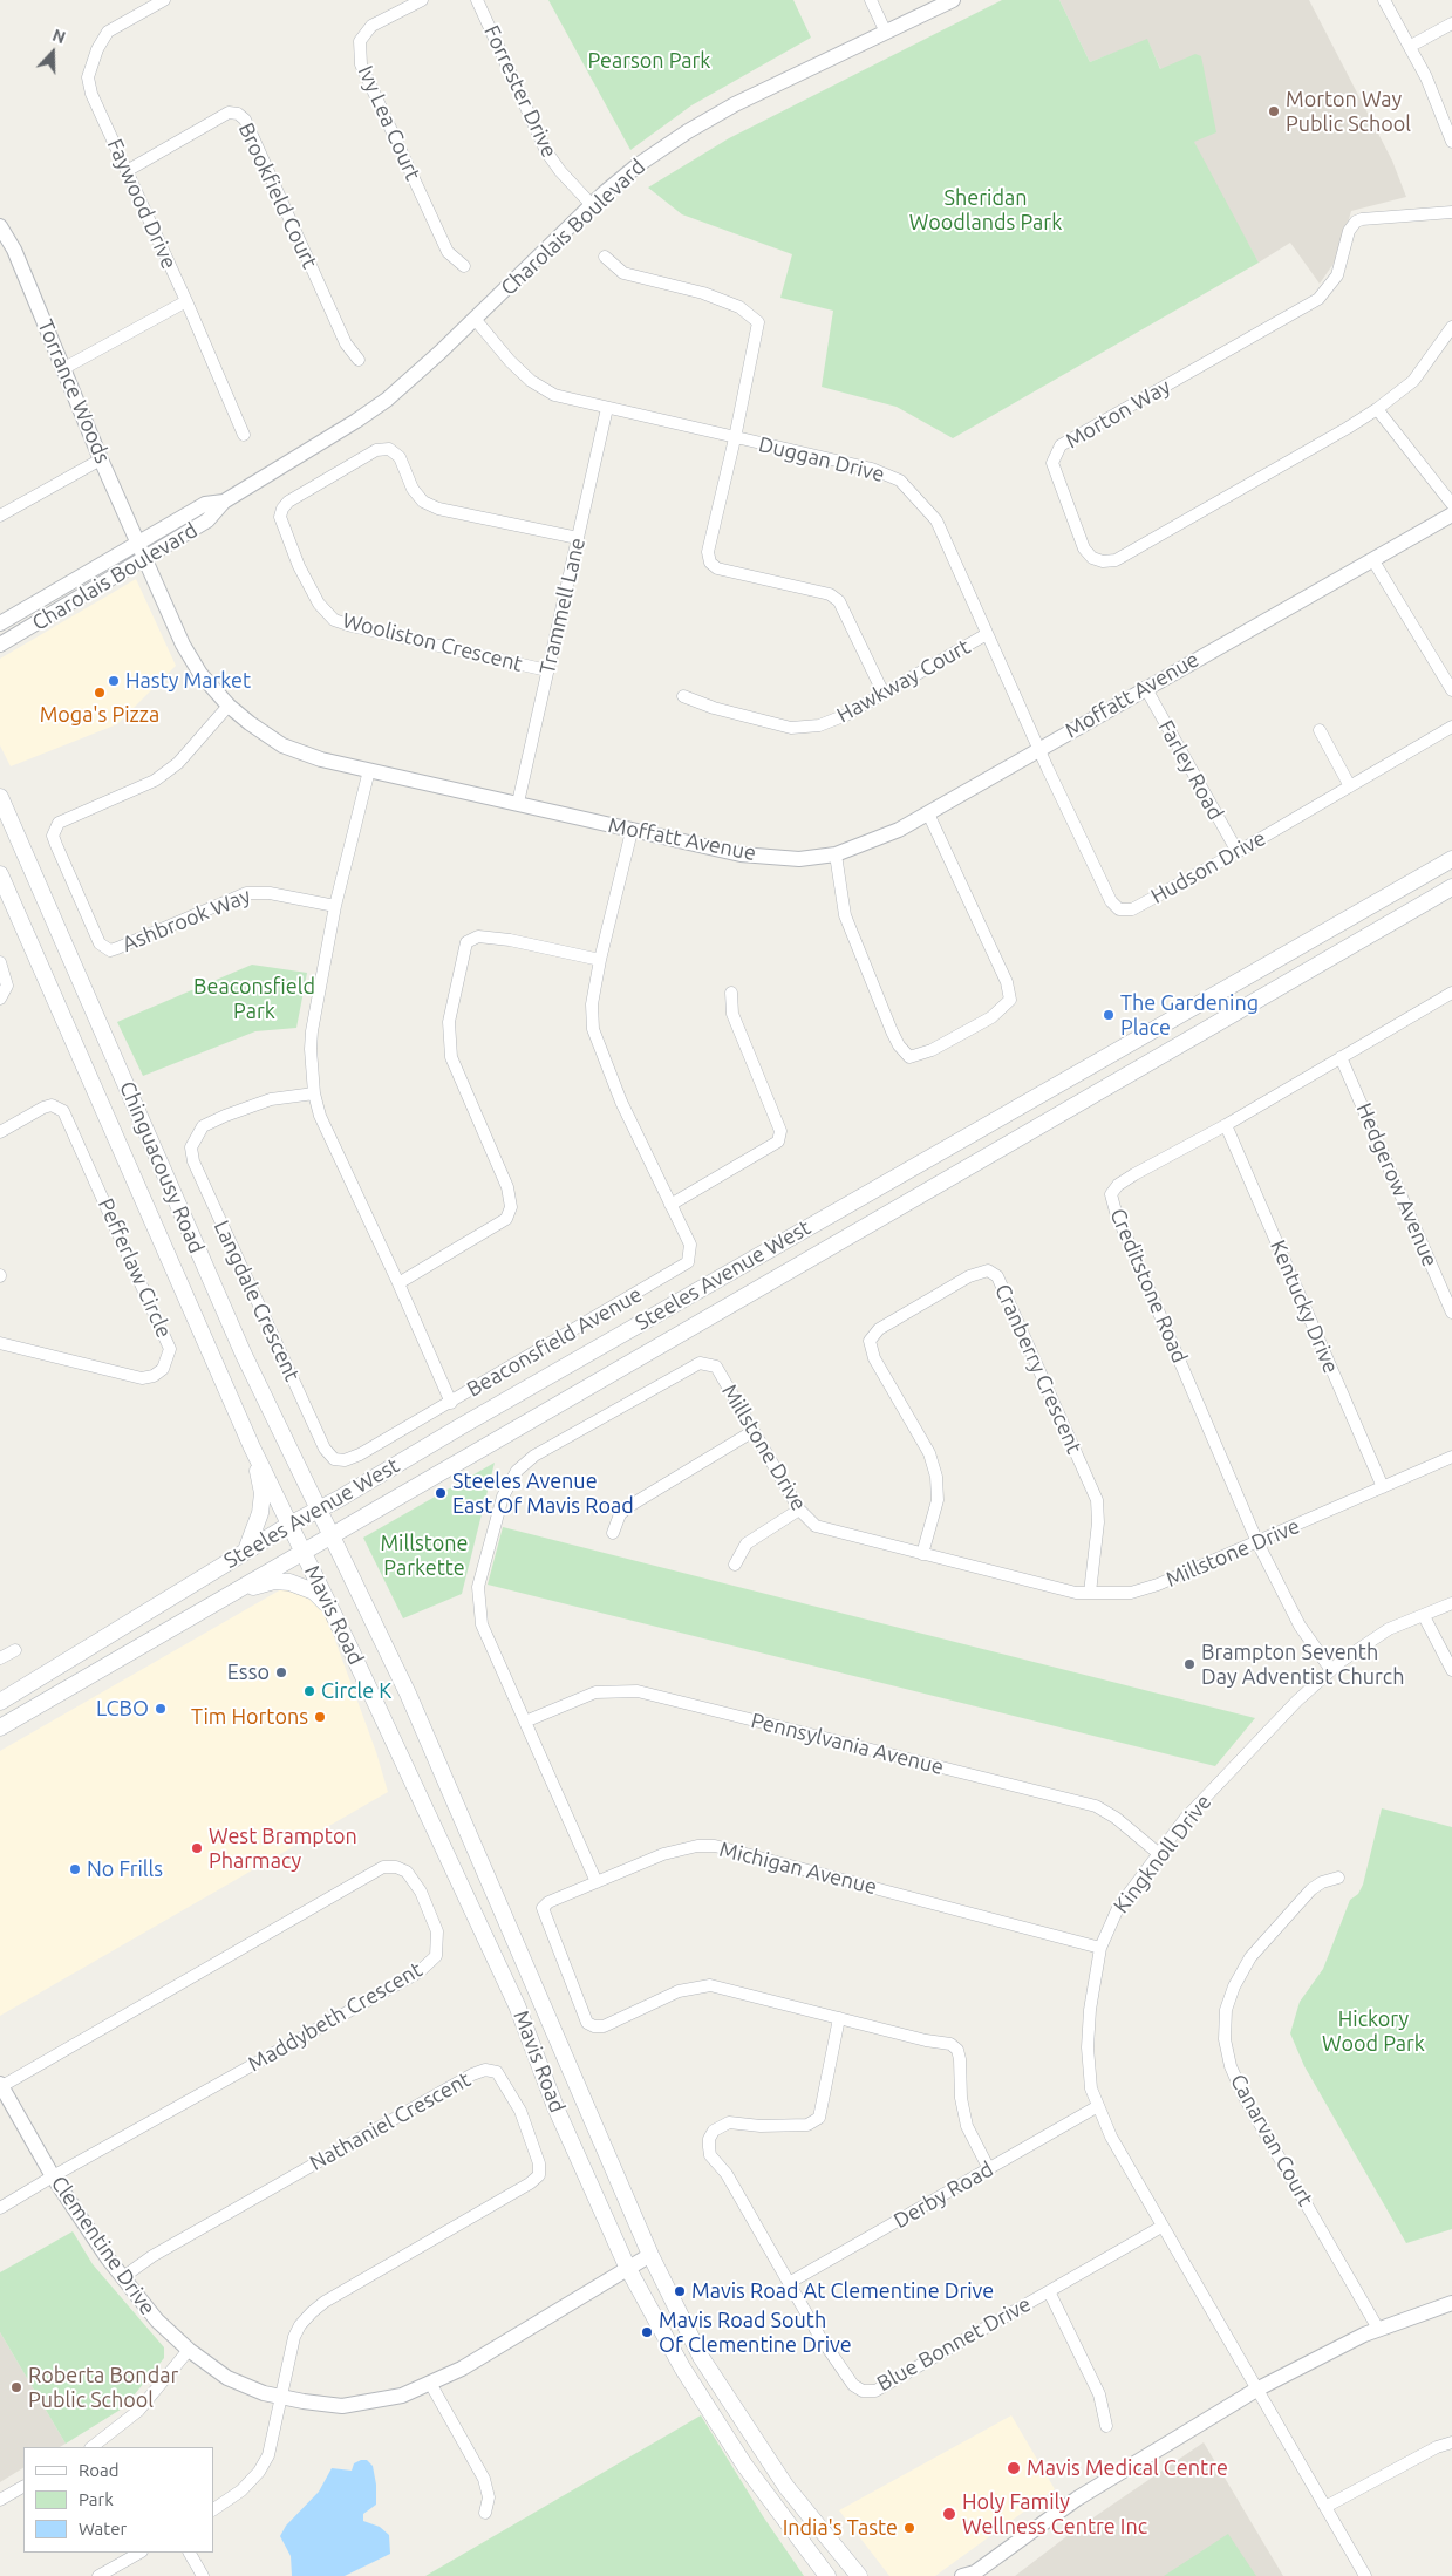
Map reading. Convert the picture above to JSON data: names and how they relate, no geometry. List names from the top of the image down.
{
  "streets": {
    "main road": ["Chinguacousy Road", "Steeles Avenue West", "Mavis Road"],
    "street": [
      "Forrester Drive",
      "Ivy Lea Court",
      "Brookfield Court",
      "Faywood Drive",
      "Charolais Boulevard",
      "Torrance Woods",
      "Morton Way",
      "Duggan Drive",
      "Trammell Lane",
      "Wooliston Crescent",
      "Hawkway Court",
      "Moffatt Avenue",
      "Farley Road",
      "Hudson Drive",
      "Ashbrook Way",
      "Hedgerow Avenue",
      "Pefferlaw Circle",
      "Creditstone Road",
      "Langdale Crescent",
      "Kentucky Drive",
      "Beaconsfield Avenue",
      "Cranberry Crescent",
      "Millstone Drive",
      "Pennsylvania Avenue",
      "Kingknoll Drive",
      "Michigan Avenue",
      "Maddybeth Crescent",
      "Nathaniel Crescent",
      "Canarvan Court",
      "Derby Road",
      "Clementine Drive",
      "Blue Bonnet Drive"
    ]
  },
  "crossings": [
    ["Forrester Drive", "Charolais Boulevard"],
    ["Brookfield Court", "Faywood Drive"],
    ["Charolais Boulevard", "Torrance Woods"],
    ["Charolais Boulevard", "Duggan Drive"],
    ["Charolais Boulevard", "Moffatt Avenue"],
    ["Torrance Woods", "Moffatt Avenue"],
    ["Duggan Drive", "Trammell Lane"],
    ["Duggan Drive", "Hawkway Court"],
    ["Duggan Drive", "Moffatt Avenue"],
    ["Duggan Drive", "Hudson Drive"],
    ["Trammell Lane", "Wooliston Crescent"],
    ["Trammell Lane", "Moffatt Avenue"],
    ["Moffatt Avenue", "Farley Road"],
    ["Moffatt Avenue", "Hudson Drive"],
    ["Moffatt Avenue", "Ashbrook Way"],
    ["Moffatt Avenue", "Beaconsfield Avenue"],
    ["Farley Road", "Hudson Drive"],
    ["Ashbrook Way", "Beaconsfield Avenue"],
    ["Chinguacousy Road", "Steeles Avenue West"],
    ["Chinguacousy Road", "Mavis Road"],
    ["Hedgerow Avenue", "Creditstone Road"],
    ["Steeles Avenue West", "Mavis Road"],
    ["Creditstone Road", "Kentucky Drive"],
    ["Creditstone Road", "Millstone Drive"],
    ["Creditstone Road", "Kingknoll Drive"],
    ["Langdale Crescent", "Beaconsfield Avenue"],
    ["Kentucky Drive", "Millstone Drive"],
    ["Cranberry Crescent", "Millstone Drive"],
    ["Millstone Drive", "Pennsylvania Avenue"],
    ["Millstone Drive", "Michigan Avenue"],
    ["Mavis Road", "Clementine Drive"],
    ["Pennsylvania Avenue", "Kingknoll Drive"],
    ["Kingknoll Drive", "Michigan Avenue"],
    ["Kingknoll Drive", "Derby Road"],
    ["Kingknoll Drive", "Blue Bonnet Drive"],
    ["Michigan Avenue", "Derby Road"],
    ["Michigan Avenue", "Blue Bonnet Drive"],
    ["Maddybeth Crescent", "Clementine Drive"],
    ["Nathaniel Crescent", "Clementine Drive"],
    ["Derby Road", "Blue Bonnet Drive"]
  ],
  "parks": [
    "Pearson Park",
    "Sheridan Woodlands Park",
    "Beaconsfield Park",
    "Millstone Parkette",
    "Hickory Wood Park"
  ],
  "places": [
    "Morton Way Public School",
    "Hasty Market",
    "Moga's Pizza",
    "The Gardening Place",
    "Steeles Avenue East Of Mavis Road",
    "Brampton Seventh Day Adventist Church",
    "Esso",
    "Circle K",
    "LCBO",
    "Tim Hortons",
    "West Brampton Pharmacy",
    "No Frills",
    "Mavis Road At Clementine Drive",
    "Mavis Road South Of Clementine Drive",
    "Roberta Bondar Public School",
    "Mavis Medical Centre",
    "Holy Family Wellness Centre Inc",
    "India's Taste"
  ],
  "legend": ["Road", "Park", "Water"],
  "north": "top"
}
